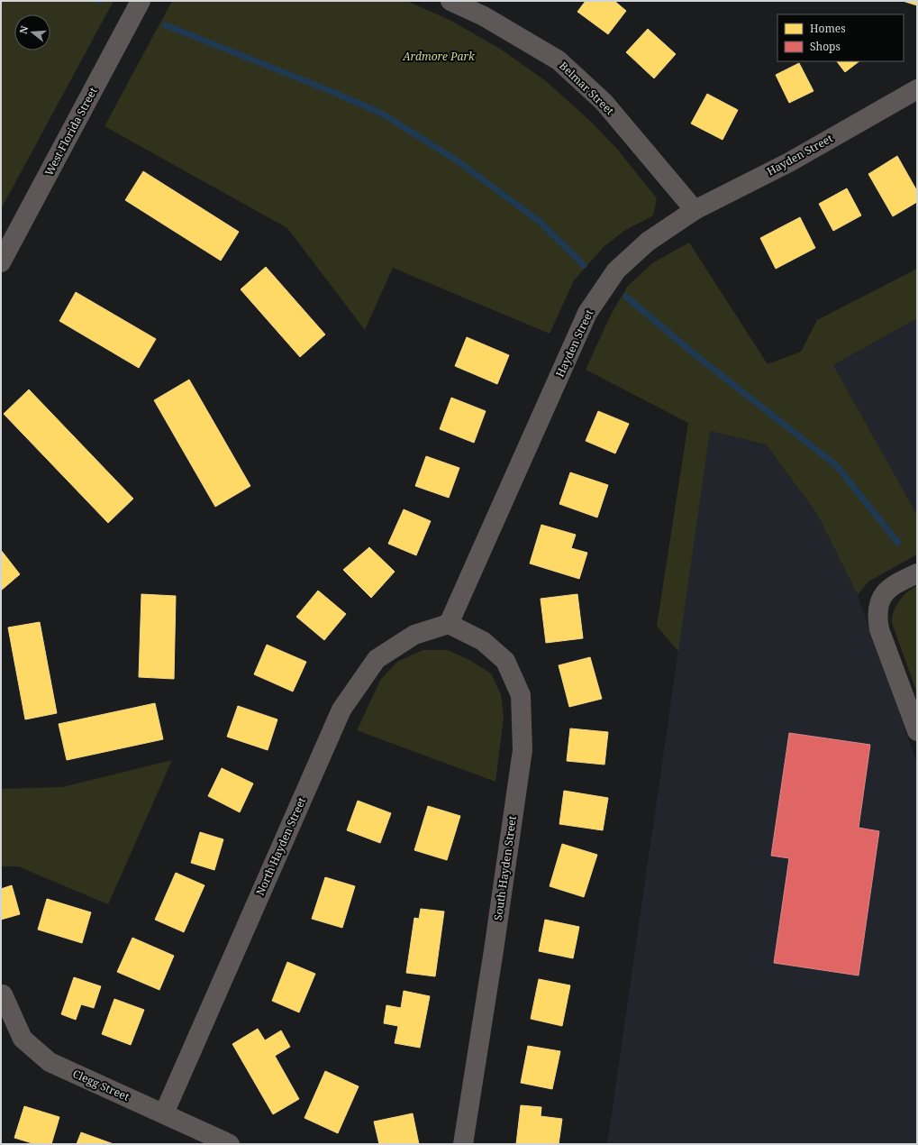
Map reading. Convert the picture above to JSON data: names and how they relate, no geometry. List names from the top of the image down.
{
  "streets": {
    "street": [
      "Belmar Street",
      "West Florida Street",
      "Hayden Street",
      "North Hayden Street",
      "South Hayden Street",
      "Clegg Street"
    ]
  },
  "crossings": [
    ["Belmar Street", "Hayden Street"],
    ["Hayden Street", "North Hayden Street"],
    ["Hayden Street", "South Hayden Street"],
    ["North Hayden Street", "South Hayden Street"],
    ["North Hayden Street", "Clegg Street"]
  ],
  "parks": ["Ardmore Park"],
  "legend": ["Homes", "Shops"],
  "north": "left"
}
